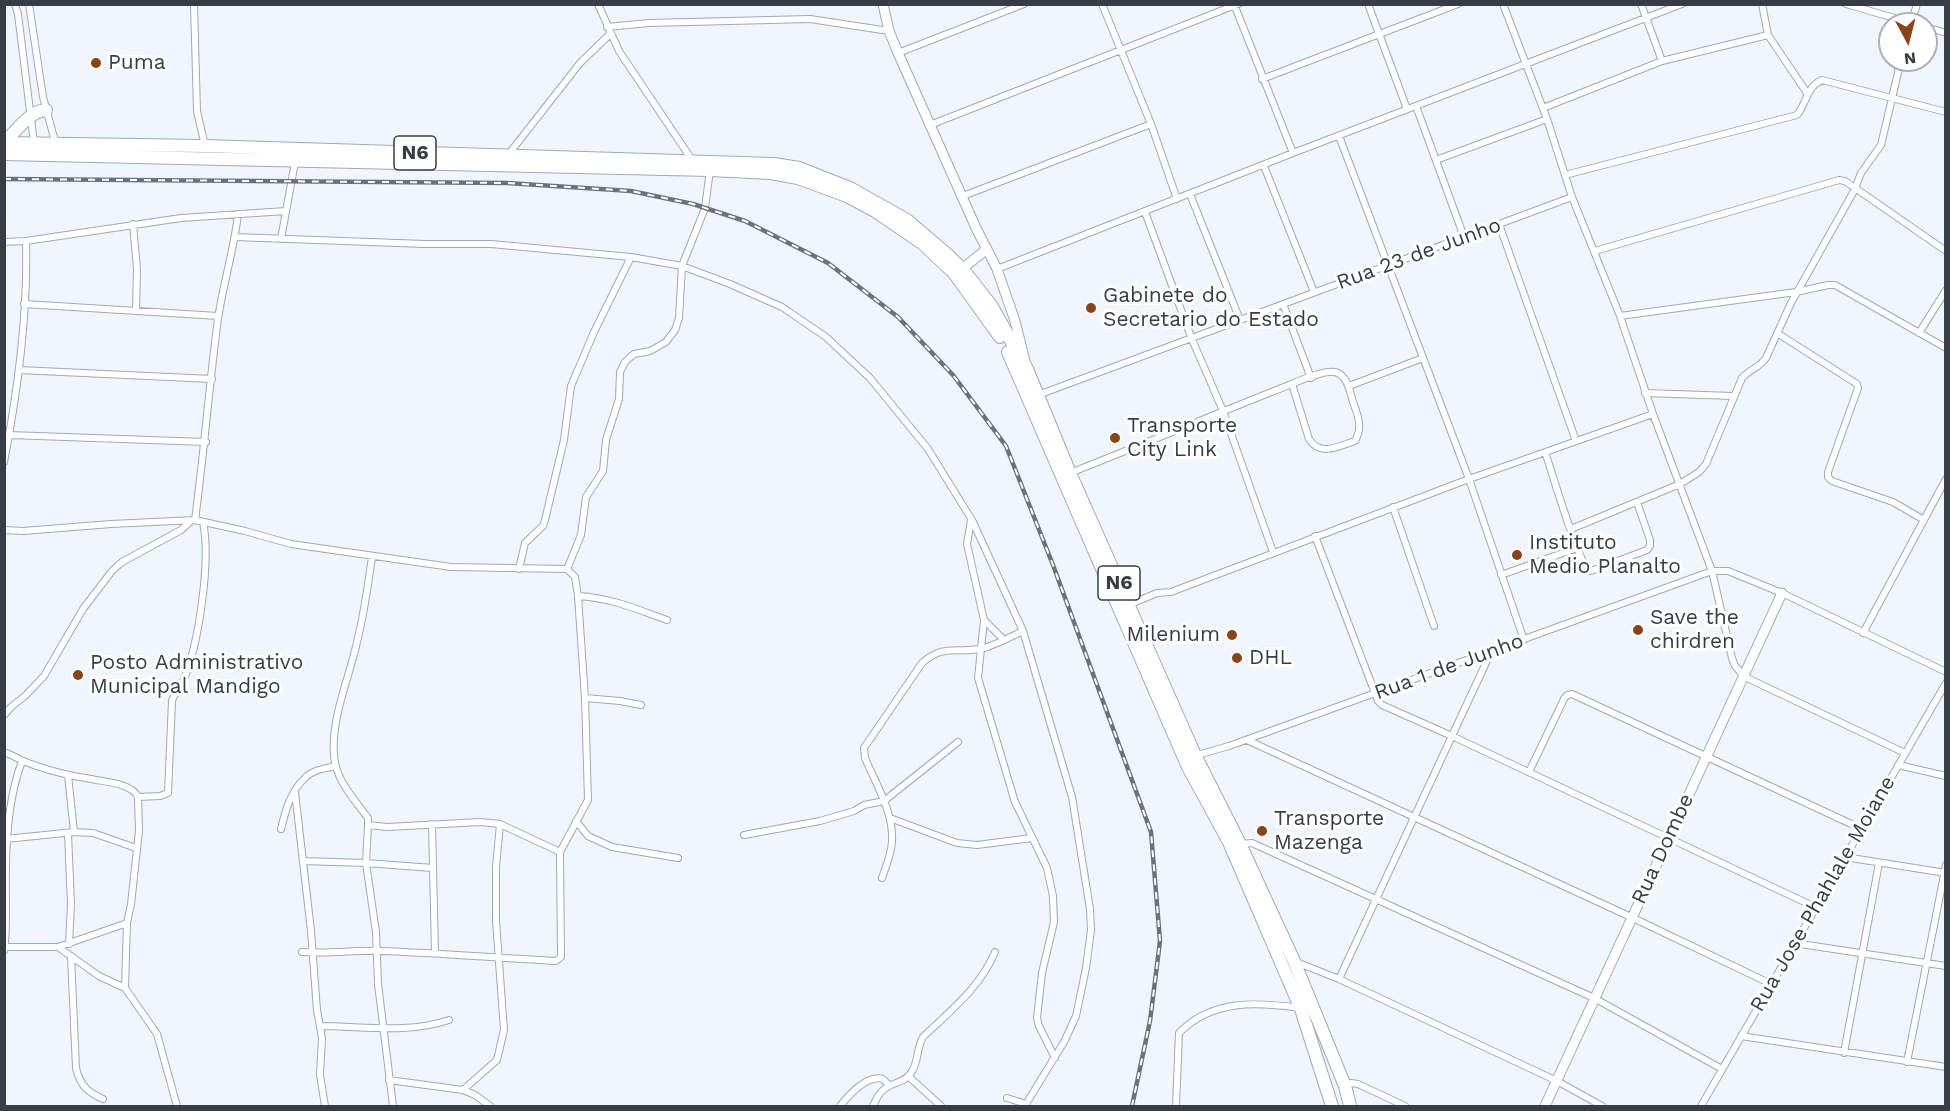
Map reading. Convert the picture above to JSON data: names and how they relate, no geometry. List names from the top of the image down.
{
  "streets": {
    "highway": ["N6"],
    "street": [
      "Rua 23 de Junho",
      "Rua 1 de Junho",
      "Rua Dombe",
      "Rua Jose Phahlale Moiane"
    ]
  },
  "crossings": [
    ["N6", "Rua 23 de Junho"],
    ["N6", "Rua 1 de Junho"]
  ],
  "places": [
    "Puma",
    "Gabinete do Secretario do Estado",
    "Transporte City Link",
    "Instituto Medio Planalto",
    "Save the chirdren",
    "Milenium",
    "DHL",
    "Posto Administrativo Municipal Mandigo",
    "Transporte Mazenga"
  ],
  "north": "bottom"
}
